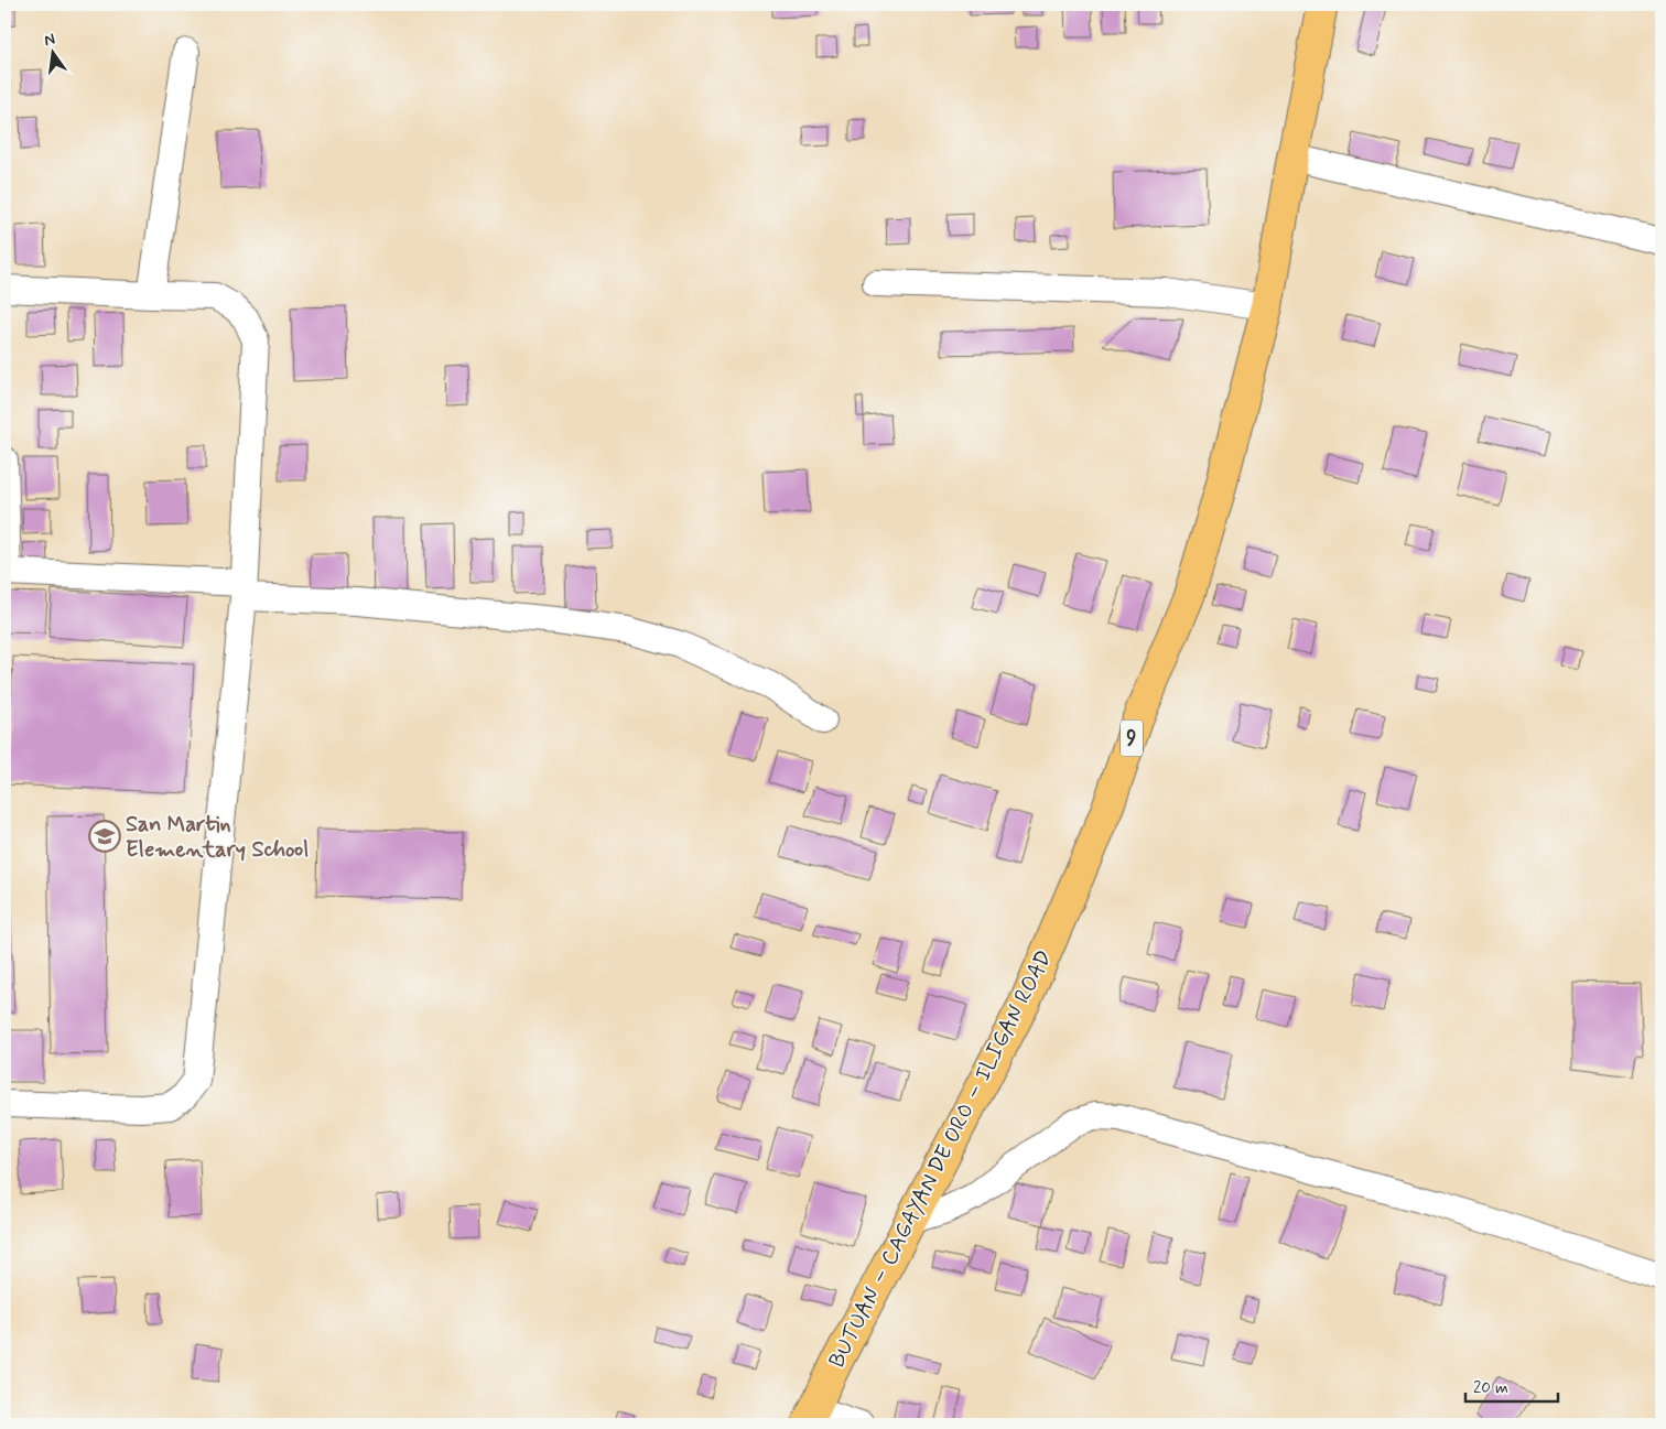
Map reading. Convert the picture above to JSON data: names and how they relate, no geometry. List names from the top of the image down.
{
  "streets": {
    "highway": ["9", "BUTUAN – CAGAYAN DE ORO – ILIGAN ROAD"]
  },
  "places": {
    "school or university": ["San Martin Elementary School"]
  },
  "scale_bar": "20 m",
  "north": "top"
}
